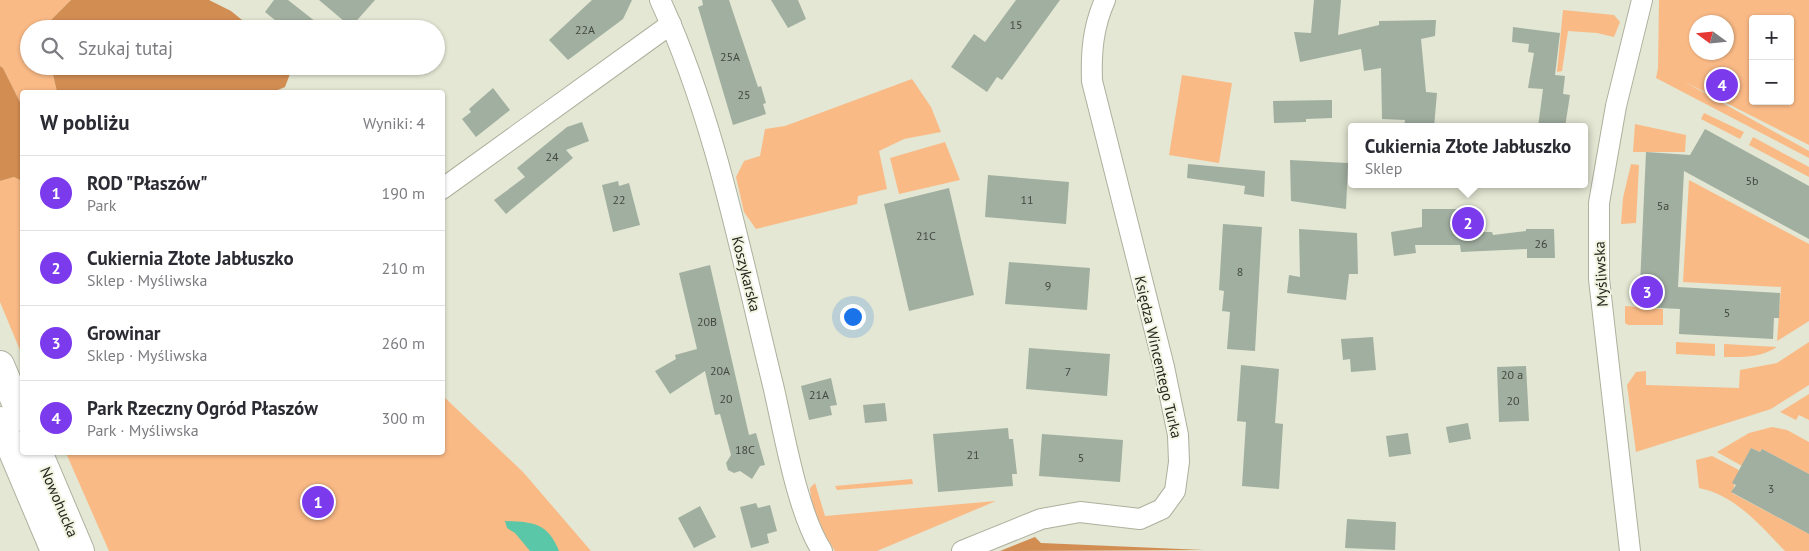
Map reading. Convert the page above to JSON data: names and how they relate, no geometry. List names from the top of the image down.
{
  "streets": {
    "main road": ["Nowohucka"],
    "street": ["Koszykarska", "Myśliwska", "Księdza Wincentego Turka"]
  },
  "house_numbers": [
    "15",
    "22A",
    "25A",
    "25",
    "24",
    "5b",
    "22",
    "11",
    "5a",
    "21C",
    "26",
    "8",
    "9",
    "5",
    "20B",
    "20A",
    "7",
    "20 a",
    "21A",
    "20",
    "20",
    "18C",
    "21",
    "5",
    "3"
  ],
  "north": "left",
  "page": {
    "map_buttons": ["+", "−"],
    "search": "Szukaj tutaj",
    "pins": [
      "4",
      "2",
      "3",
      "1"
    ],
    "heading": ["W pobliżu", "Wyniki: 4"],
    "popup": ["Cukiernia Złote Jabłuszko", "Sklep"],
    "list": [
      {
        "mark": "1",
        "name": "ROD \"Płaszów\"",
        "note": "Park",
        "value": "190 m"
      },
      {
        "mark": "2",
        "name": "Cukiernia Złote Jabłuszko",
        "note": "Sklep · Myśliwska",
        "value": "210 m"
      },
      {
        "mark": "3",
        "name": "Growinar",
        "note": "Sklep · Myśliwska",
        "value": "260 m"
      },
      {
        "mark": "4",
        "name": "Park Rzeczny Ogród Płaszów",
        "note": "Park · Myśliwska",
        "value": "300 m"
      }
    ]
  }
}
